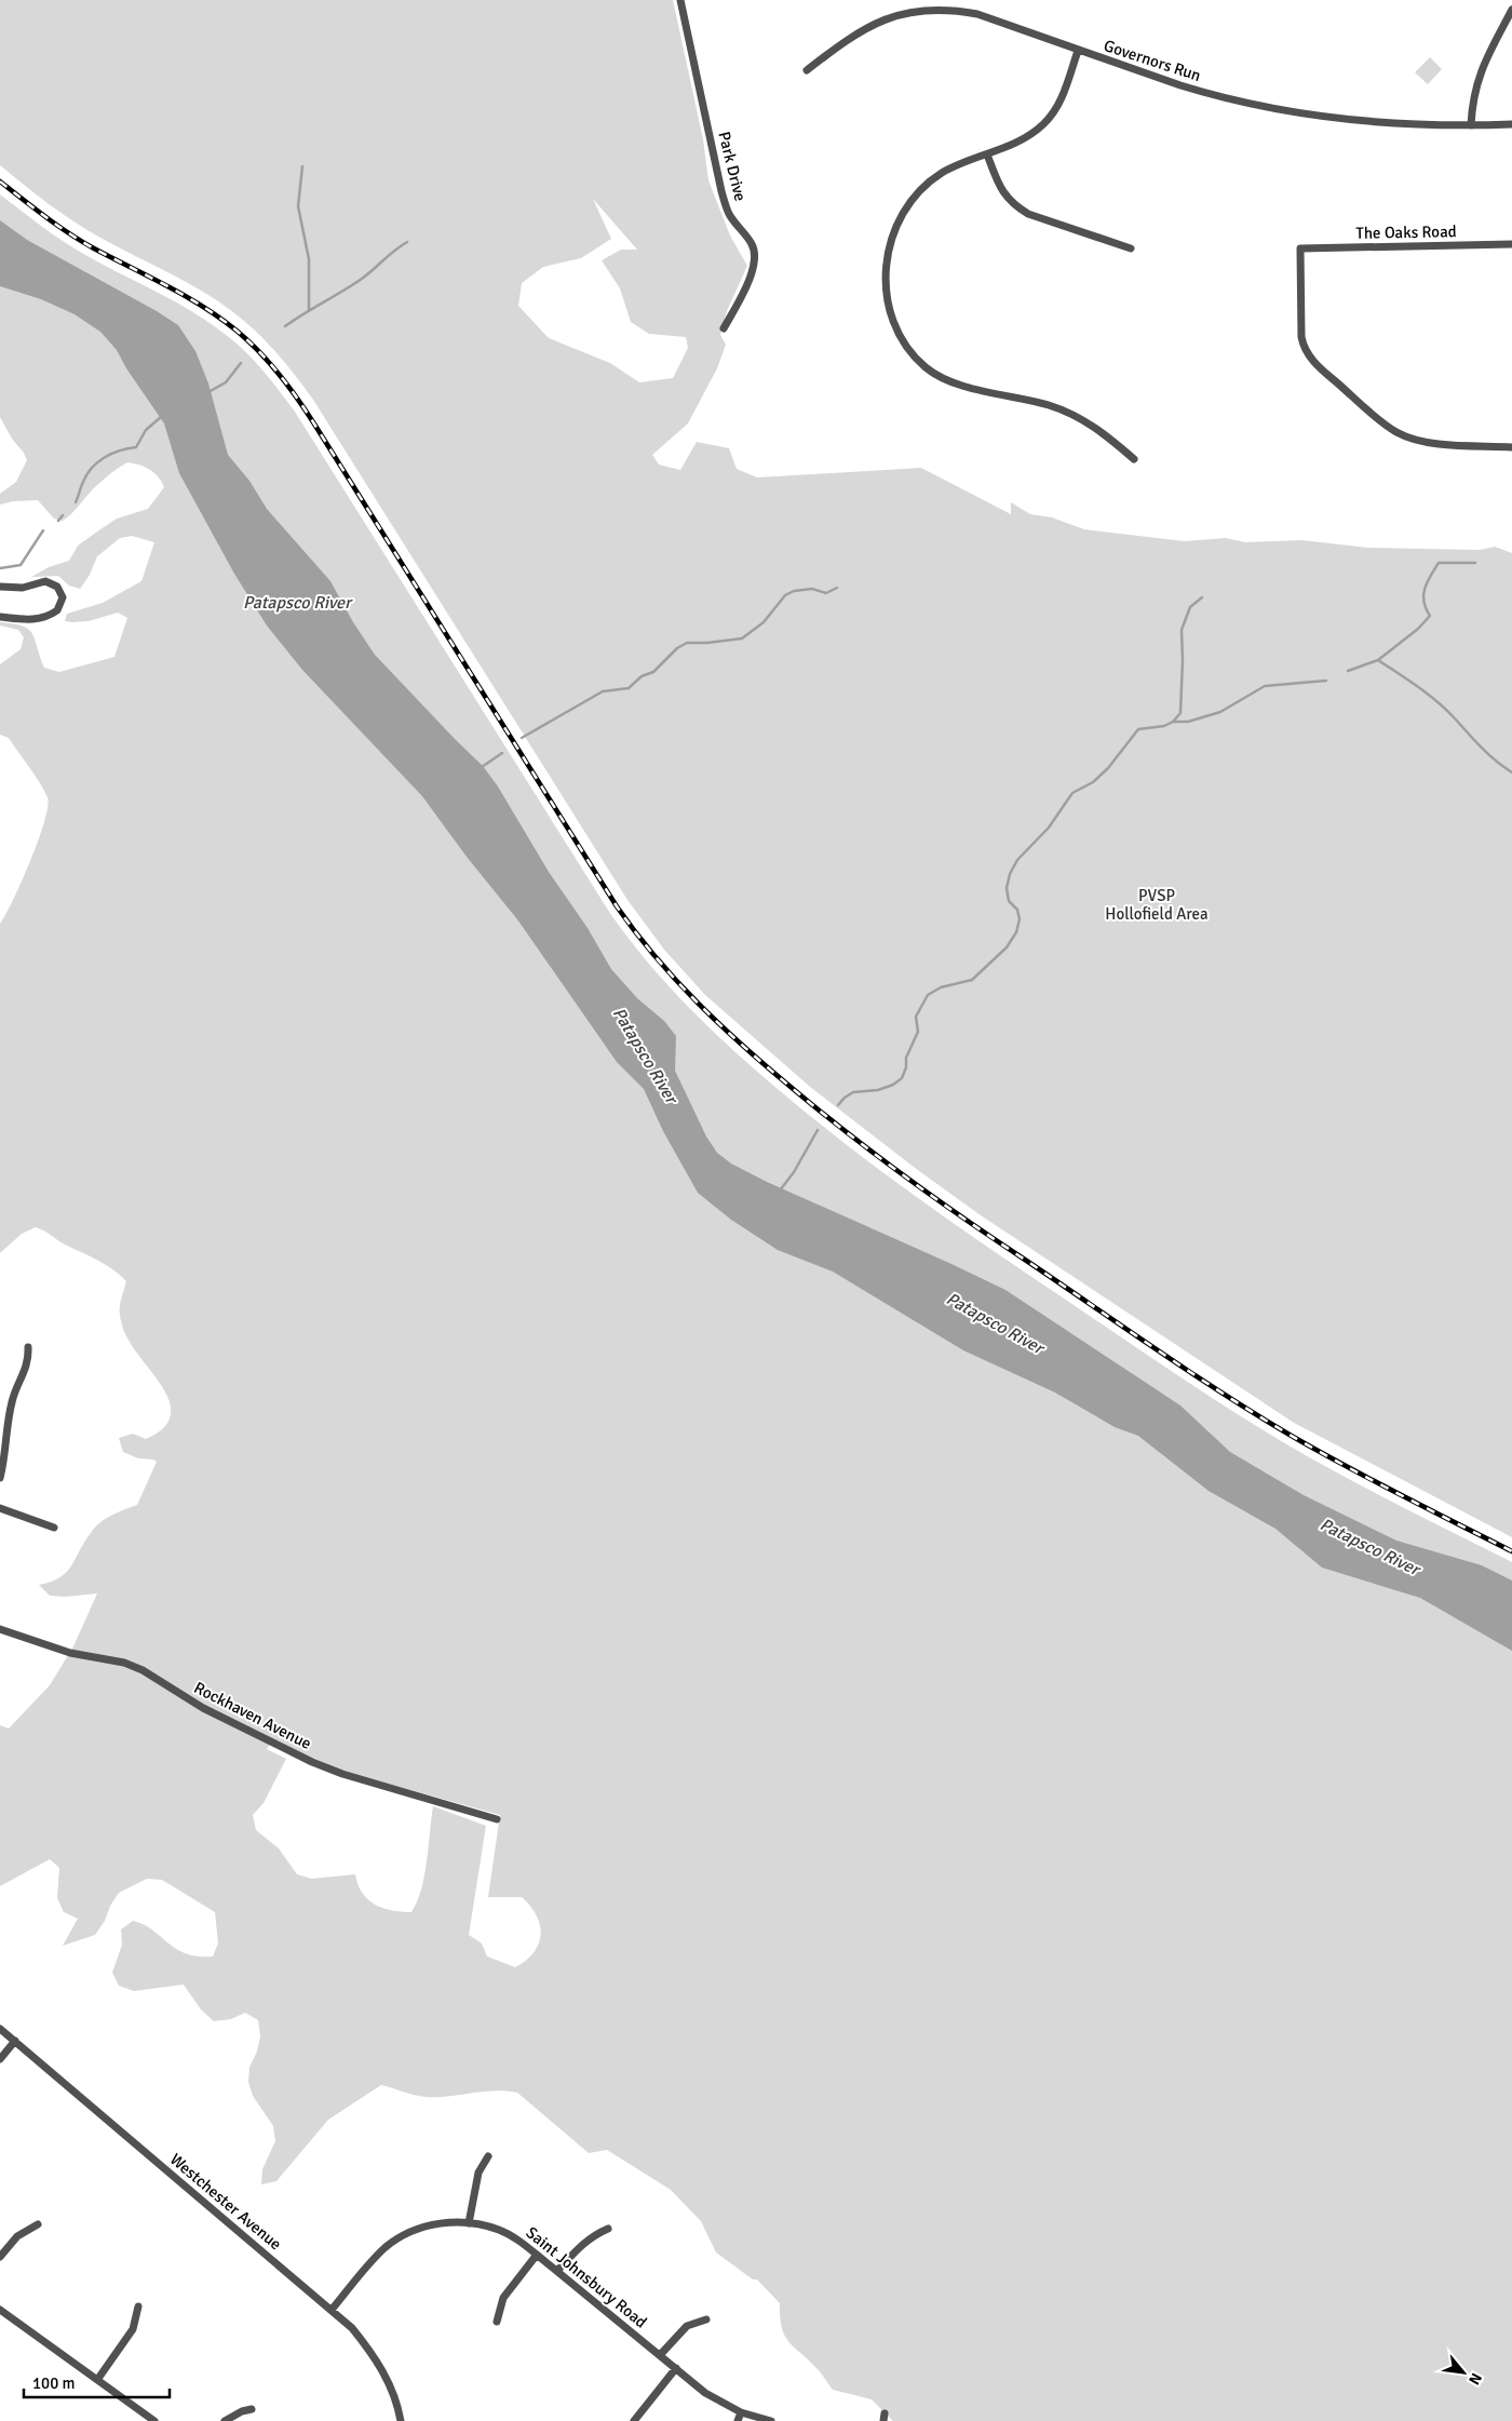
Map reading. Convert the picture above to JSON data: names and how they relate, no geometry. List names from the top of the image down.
{
  "streets": {
    "street": [
      "Governors Run",
      "Park Drive",
      "The Oaks Road",
      "Rockhaven Avenue",
      "Westchester Avenue",
      "Saint Johnsbury Road"
    ]
  },
  "crossings": [
    ["Westchester Avenue", "Saint Johnsbury Road"]
  ],
  "water": ["Patapsco River"],
  "parks": ["PVSP Hollofield Area"],
  "scale_bar": "100 m",
  "north": "bottom right"
}
